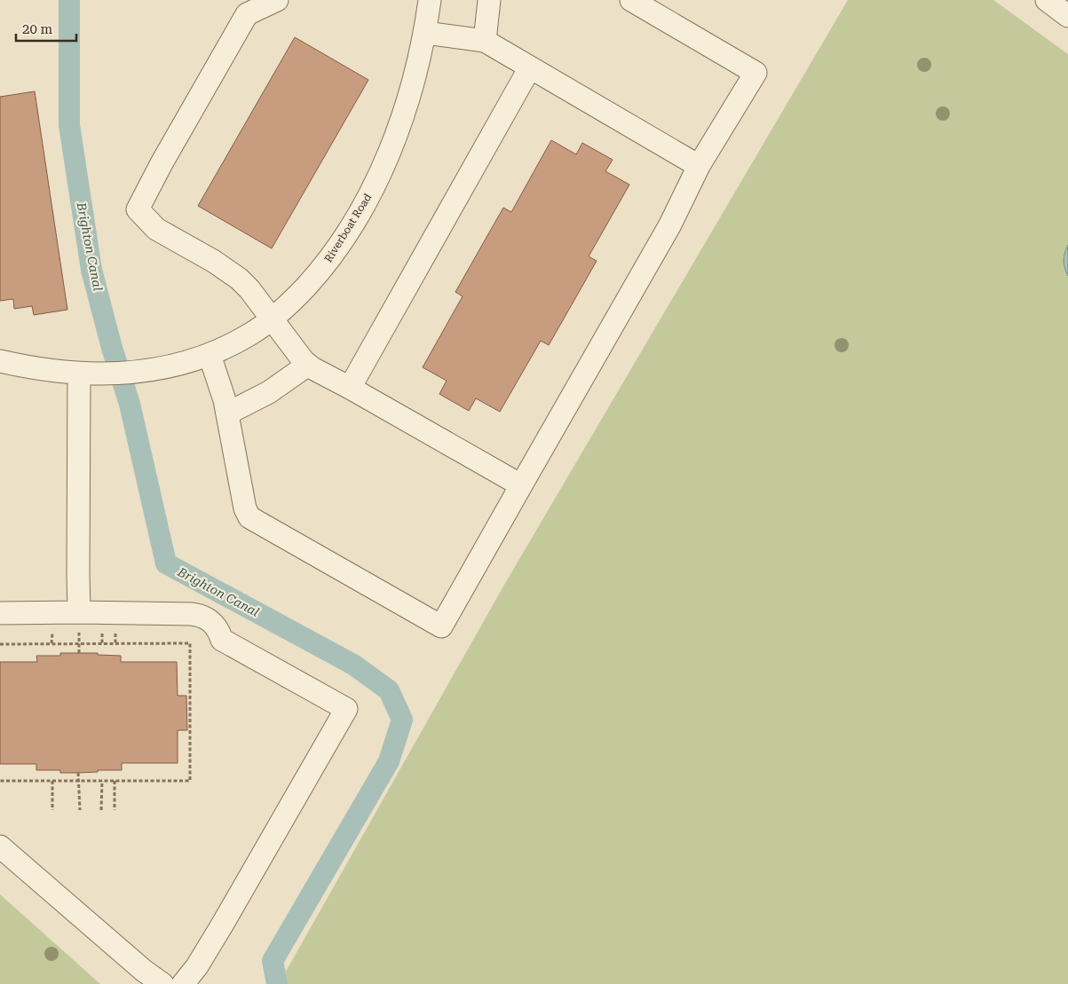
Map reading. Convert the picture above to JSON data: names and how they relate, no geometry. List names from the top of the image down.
{
  "streets": {
    "street": ["Riverboat Road"]
  },
  "water": ["Brighton Canal"],
  "scale_bar": "20 m"
}
